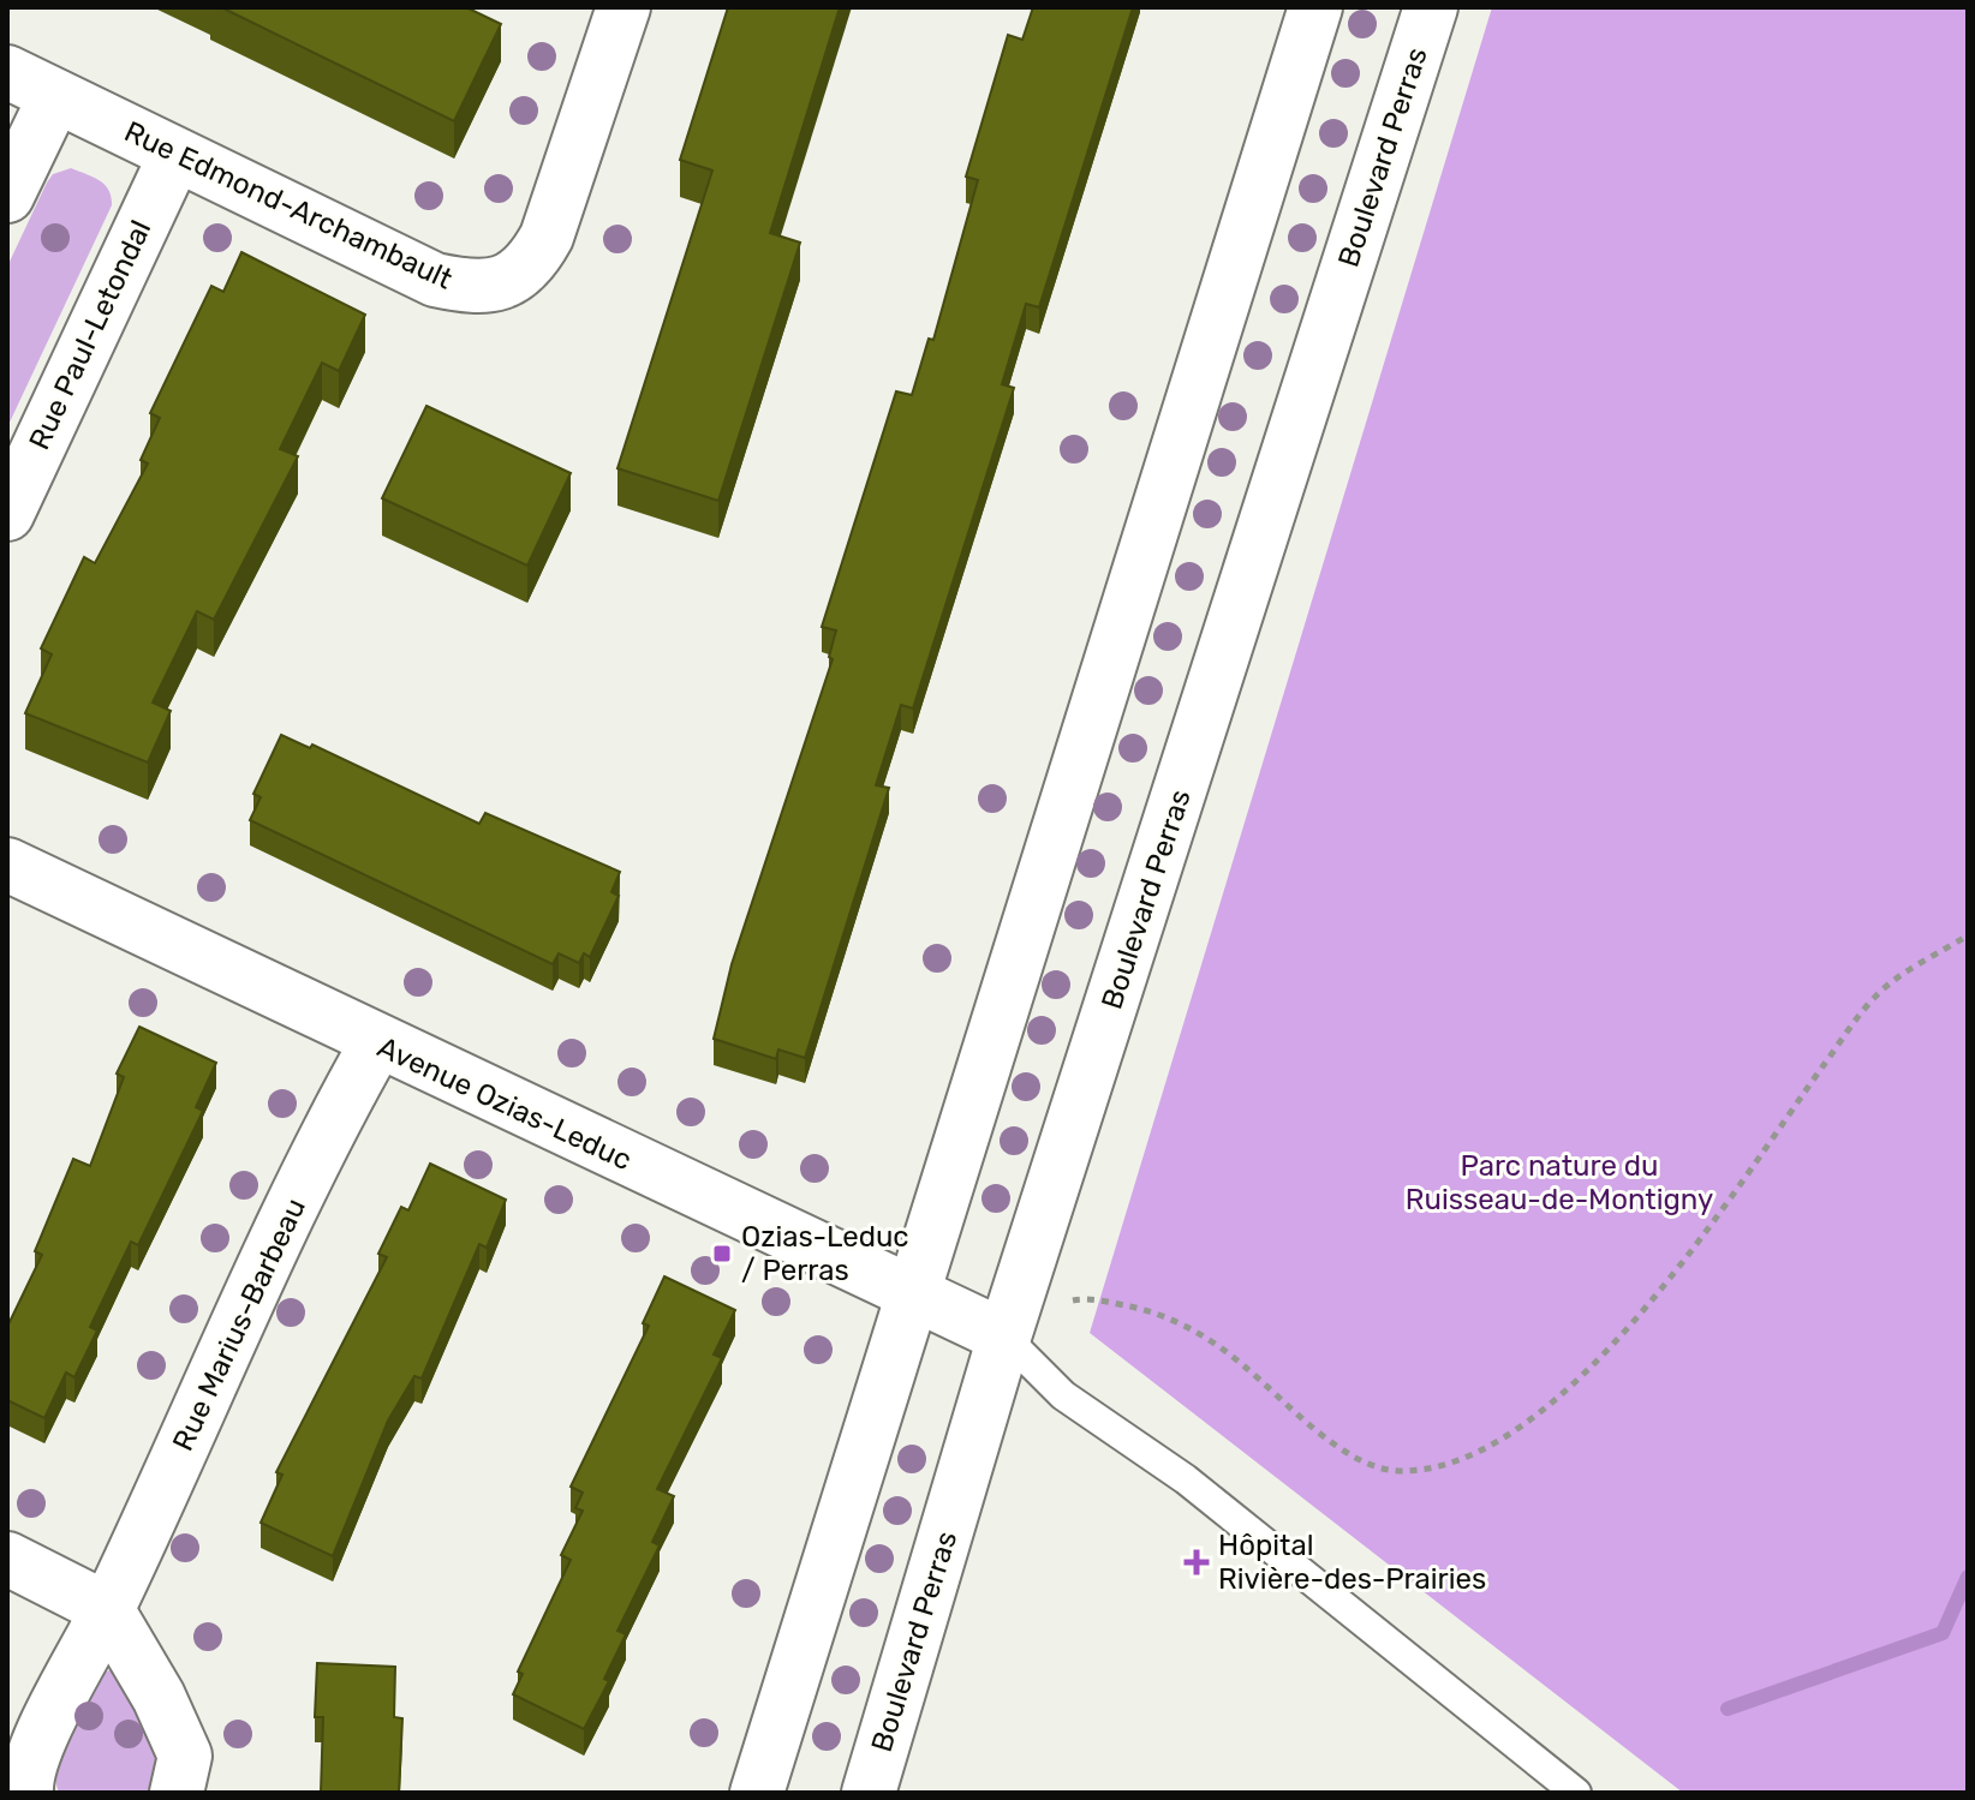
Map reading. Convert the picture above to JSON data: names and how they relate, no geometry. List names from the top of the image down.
{
  "streets": {
    "main road": [
      "Boulevard Perras",
      "Rue Edmond-Archambault",
      "Rue Paul-Letondal",
      "Avenue Ozias-Leduc",
      "Rue Marius-Barbeau"
    ]
  },
  "crossings": [
    ["Boulevard Perras", "Avenue Ozias-Leduc"],
    ["Rue Edmond-Archambault", "Rue Paul-Letondal"],
    ["Avenue Ozias-Leduc", "Rue Marius-Barbeau"]
  ],
  "parks": ["Parc nature du Ruisseau-de-Montigny"],
  "places": {
    "transit": ["Ozias-Leduc / Perras"],
    "health": ["Hôpital Rivière-des-Prairies"]
  }
}
